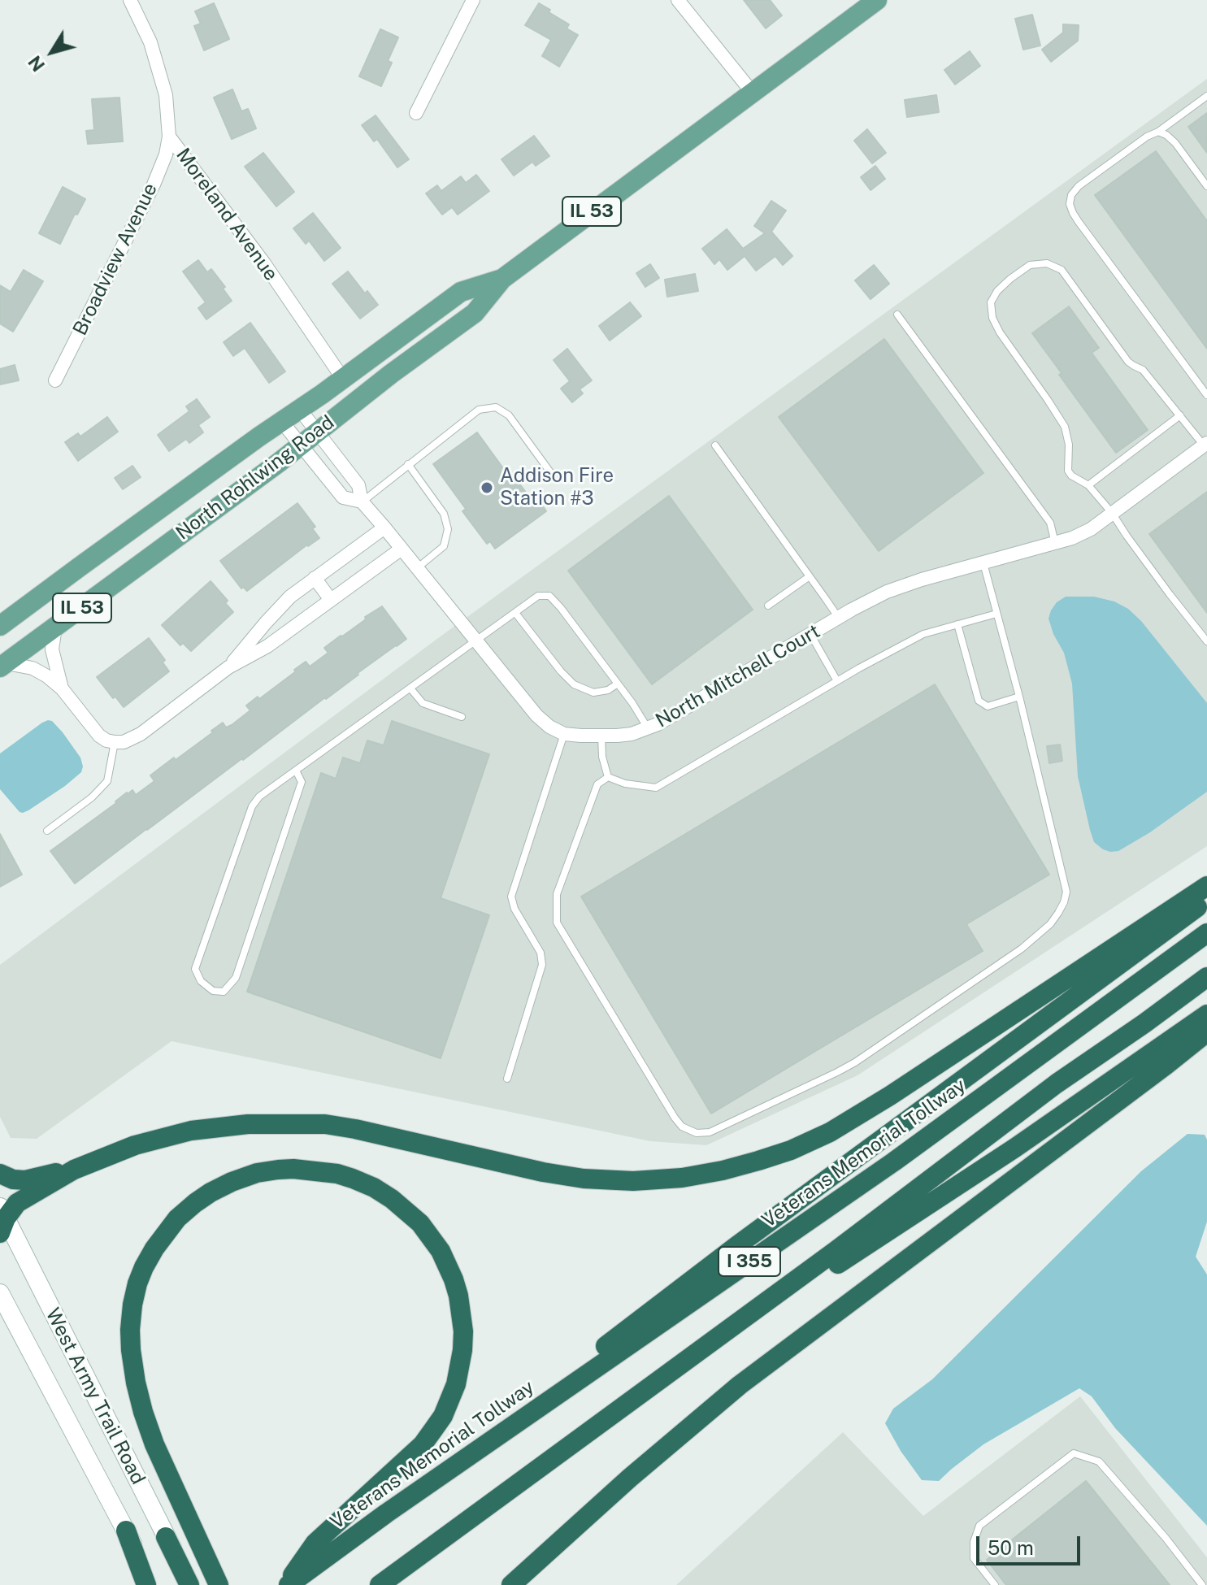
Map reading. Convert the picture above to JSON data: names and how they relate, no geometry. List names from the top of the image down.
{
  "streets": {
    "highway": ["Veterans Memorial Tollway", "I 355"],
    "main road": ["IL 53", "North Rohlwing Road", "West Army Trail Road"],
    "street": ["Moreland Avenue", "Broadview Avenue", "North Mitchell Court"]
  },
  "crossings": [
    ["IL 53", "North Rohlwing Road"],
    ["Moreland Avenue", "Broadview Avenue"],
    ["Moreland Avenue", "North Rohlwing Road"]
  ],
  "places": ["Addison Fire Station #3"],
  "scale_bar": "50 m",
  "north": "bottom left"
}
